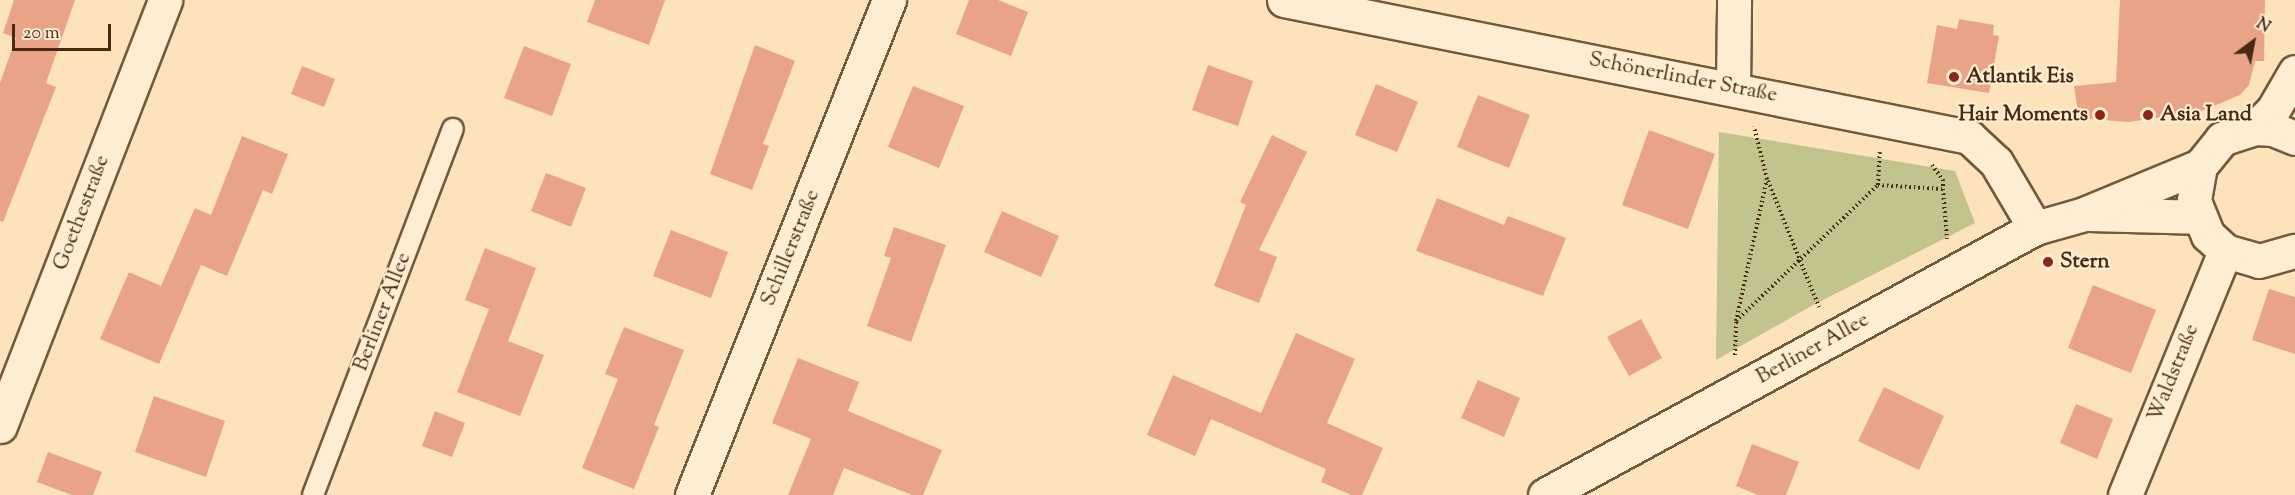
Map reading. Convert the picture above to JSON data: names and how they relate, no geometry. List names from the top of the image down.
{
  "streets": {
    "street": [
      "Schönerlinder Straße",
      "Goethestraße",
      "Schillerstraße",
      "Berliner Allee",
      "Waldstraße"
    ]
  },
  "crossings": [
    ["Schönerlinder Straße", "Berliner Allee"]
  ],
  "places": [
    "Atlantik Eis",
    "Hair Moments",
    "Asia Land",
    "Stern"
  ],
  "scale_bar": "20 m",
  "north": "top right"
}
